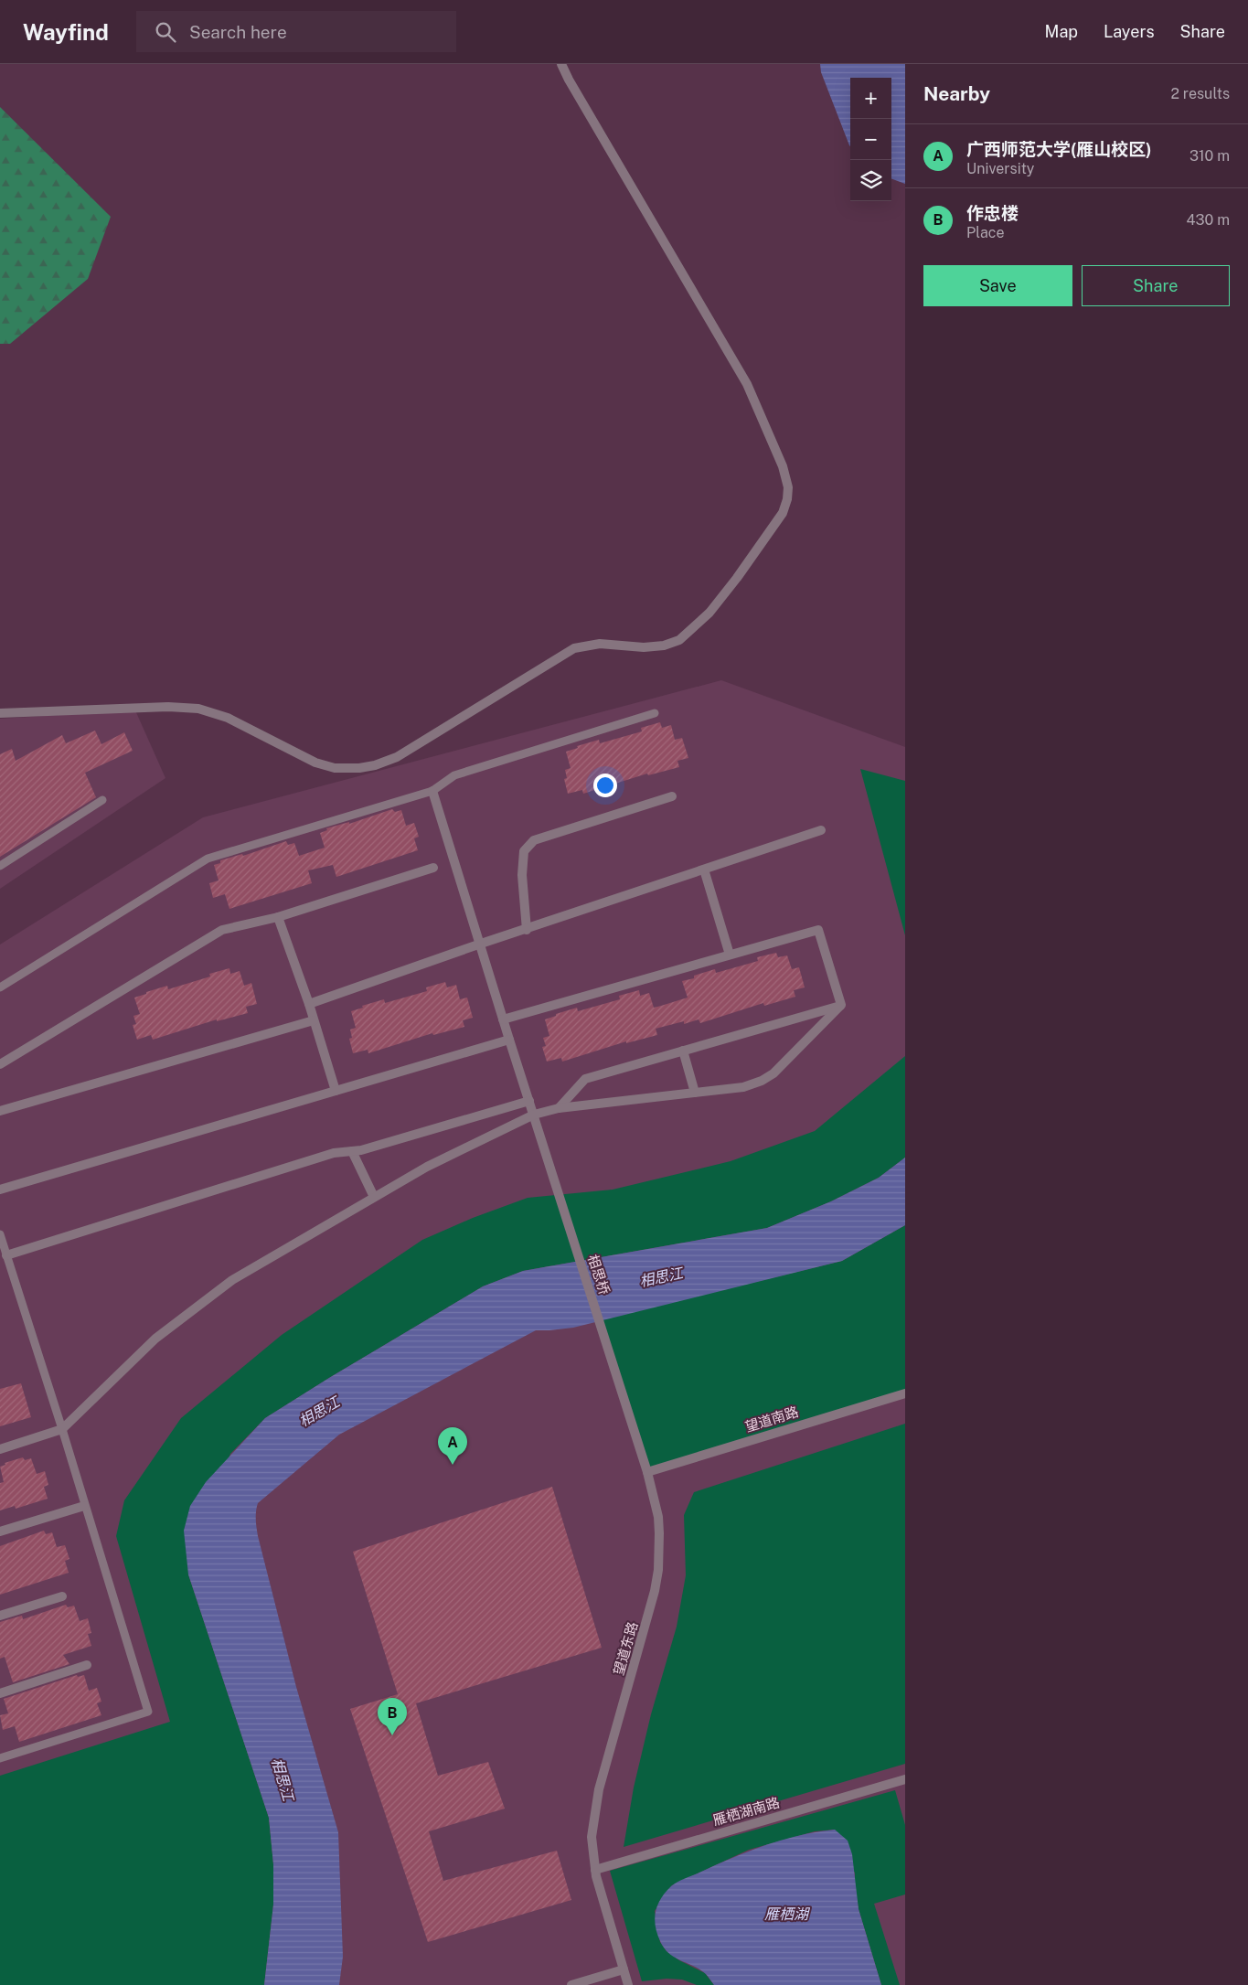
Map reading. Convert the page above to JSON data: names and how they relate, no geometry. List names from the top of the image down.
{
  "streets": {
    "street": [
      "相思桥",
      "望道南路",
      "望道东路",
      "雁栖湖南路"
    ]
  },
  "crossings": [
    ["相思桥", "望道东路"],
    ["望道南路", "望道东路"],
    ["望道东路", "雁栖湖南路"]
  ],
  "water": ["相思江", "雁栖湖"],
  "page": {
    "header": "Wayfind",
    "search": "Search here",
    "nav": ["Map", "Layers", "Share"],
    "heading": ["Nearby", "2 results"],
    "map_buttons": ["+", "−"],
    "list": [
      {
        "mark": "A",
        "name": "广西师范大学(雁山校区)",
        "note": "University",
        "value": "310 m"
      },
      {
        "mark": "B",
        "name": "作忠楼",
        "note": "Place",
        "value": "430 m"
      }
    ],
    "buttons": ["Save", "Share"],
    "pins": ["A", "B"]
  }
}
